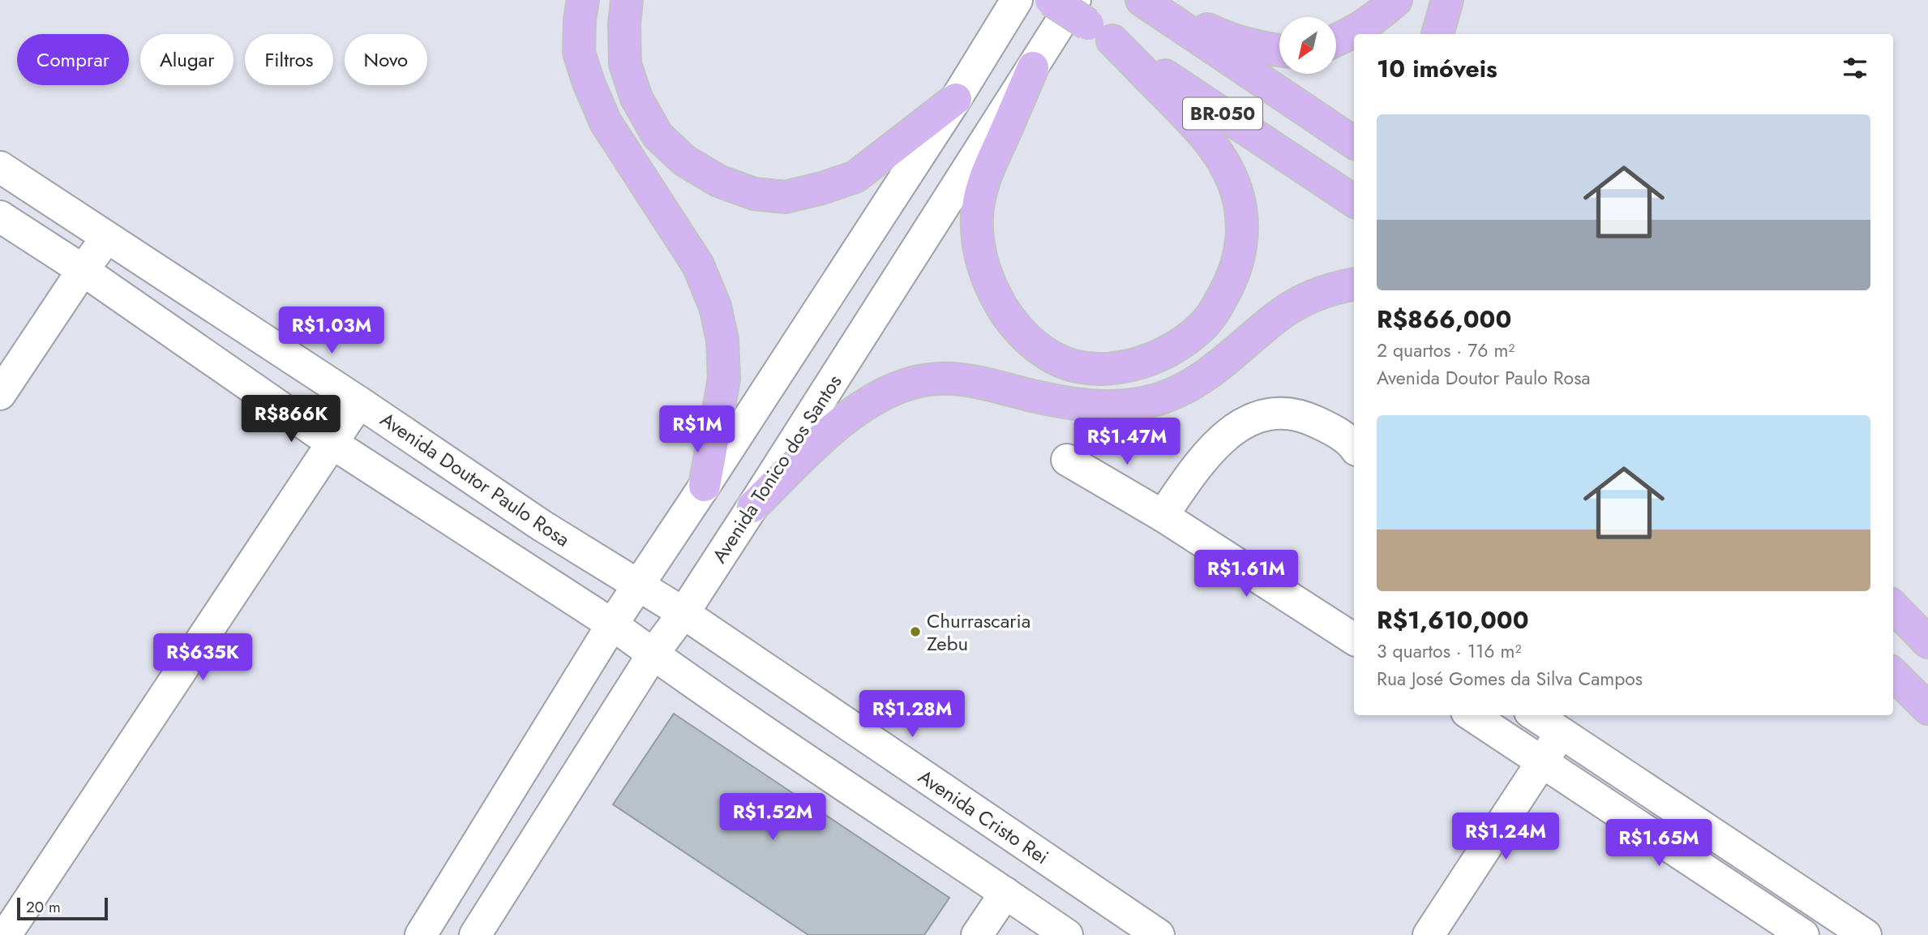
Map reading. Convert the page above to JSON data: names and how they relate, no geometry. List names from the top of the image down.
{
  "streets": {
    "highway": ["BR-050"],
    "street": ["Avenida Tonico dos Santos", "Avenida Doutor Paulo Rosa", "Avenida Cristo Rei"]
  },
  "crossings": [
    ["BR-050", "Avenida Tonico dos Santos"],
    ["Avenida Tonico dos Santos", "Avenida Cristo Rei"],
    ["Avenida Doutor Paulo Rosa", "Avenida Cristo Rei"]
  ],
  "places": ["Churrascaria Zebu"],
  "scale_bar": "20 m",
  "north": "bottom left",
  "page": {
    "chip": [
      "Comprar",
      "Alugar",
      "Filtros",
      "Novo"
    ],
    "heading": "10 imóveis",
    "list": [
      {
        "name": "R$866,000",
        "note": "2 quartos · 76 m² · Avenida Doutor Paulo Rosa"
      },
      {
        "name": "R$1,610,000",
        "note": "3 quartos · 116 m² · Rua José Gomes da Silva Campos"
      }
    ],
    "price": [
      "R$1.03M",
      "R$866K",
      "R$1M",
      "R$1.47M",
      "R$1.61M",
      "R$635K",
      "R$1.28M",
      "R$1.52M",
      "R$1.24M",
      "R$1.65M"
    ],
    "scale": "20 m"
  }
}
